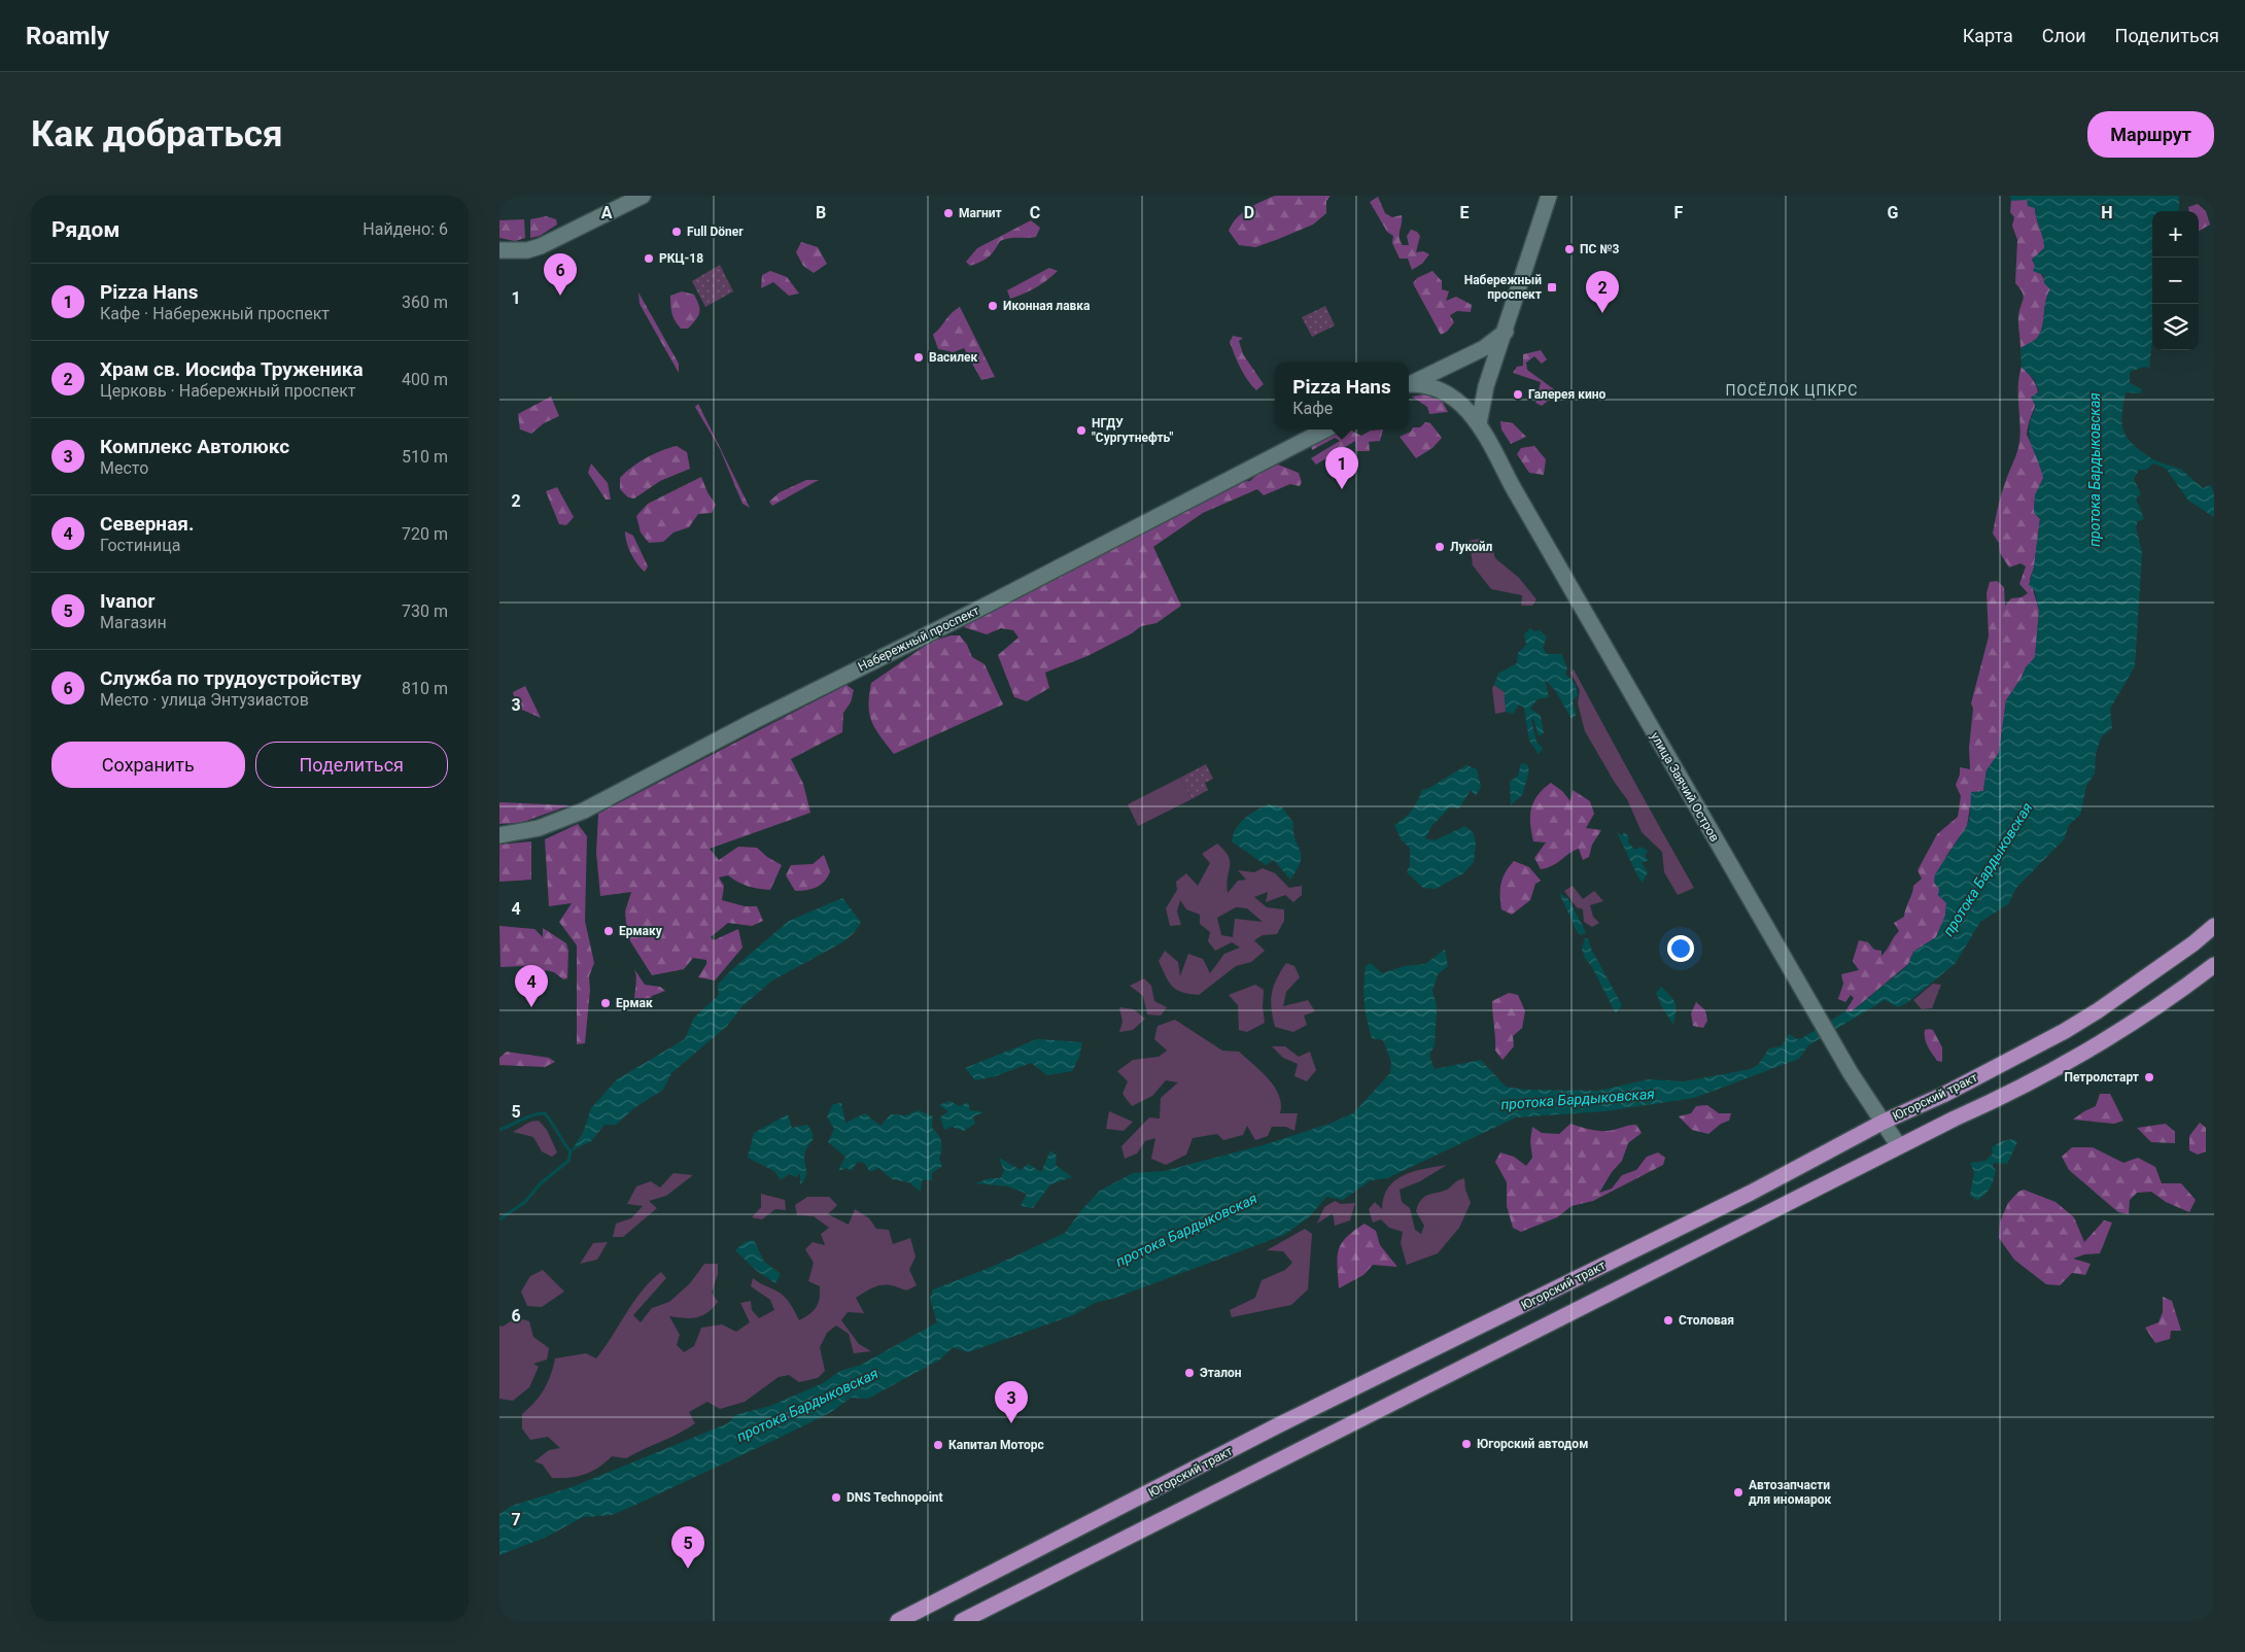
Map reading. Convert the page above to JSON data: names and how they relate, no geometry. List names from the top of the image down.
{
  "streets": {
    "main road": ["Набережный проспект", "улица Заячий Остров", "Югорский тракт"]
  },
  "crossings": [
    ["улица Заячий Остров", "Югорский тракт"]
  ],
  "districts": ["ПОСЁЛОК ЦПКРС"],
  "water": ["протока Бардыковская"],
  "places": {
    "other": [
      "Магнит",
      "Full Döner",
      "ПС №3",
      "РКЦ-18",
      "Иконная лавка",
      "Василек",
      "Галерея кино",
      "НГДУ \"Сургутнефть\"",
      "Лукойл",
      "Ермаку",
      "Ермак",
      "Петролстарт",
      "Столовая",
      "Эталон",
      "Югорский автодом",
      "Капитал Моторс",
      "Автозапчасти для иномарок",
      "DNS Technopoint"
    ],
    "transit": ["Набережный проспект"]
  },
  "page": {
    "header": "Roamly",
    "nav": ["Карта", "Слои", "Поделиться"],
    "buttons": [
      "Маршрут",
      ["Сохранить", "Поделиться"]
    ],
    "title": "Как добраться",
    "heading": ["Рядом", "Найдено: 6"],
    "map_buttons": ["+", "−"],
    "pins": [
      "6",
      "2",
      "1",
      "4",
      "3",
      "5"
    ],
    "list": [
      {
        "mark": "1",
        "name": "Pizza Hans",
        "note": "Кафе · Набережный проспект",
        "value": "360 m"
      },
      {
        "mark": "2",
        "name": "Храм св. Иосифа Труженика",
        "note": "Церковь · Набережный проспект",
        "value": "400 m"
      },
      {
        "mark": "3",
        "name": "Комплекс Автолюкс",
        "note": "Место",
        "value": "510 m"
      },
      {
        "mark": "4",
        "name": "Северная.",
        "note": "Гостиница",
        "value": "720 m"
      },
      {
        "mark": "5",
        "name": "Ivanor",
        "note": "Магазин",
        "value": "730 m"
      },
      {
        "mark": "6",
        "name": "Служба по трудоустройству",
        "note": "Место · улица Энтузиастов",
        "value": "810 m"
      }
    ],
    "popup": ["Pizza Hans", "Кафе"]
  },
  "grid": {
    "columns": [
      "A",
      "B",
      "C",
      "D",
      "E",
      "F",
      "G",
      "H"
    ],
    "rows": [
      "1",
      "2",
      "3",
      "4",
      "5",
      "6",
      "7"
    ]
  }
}
